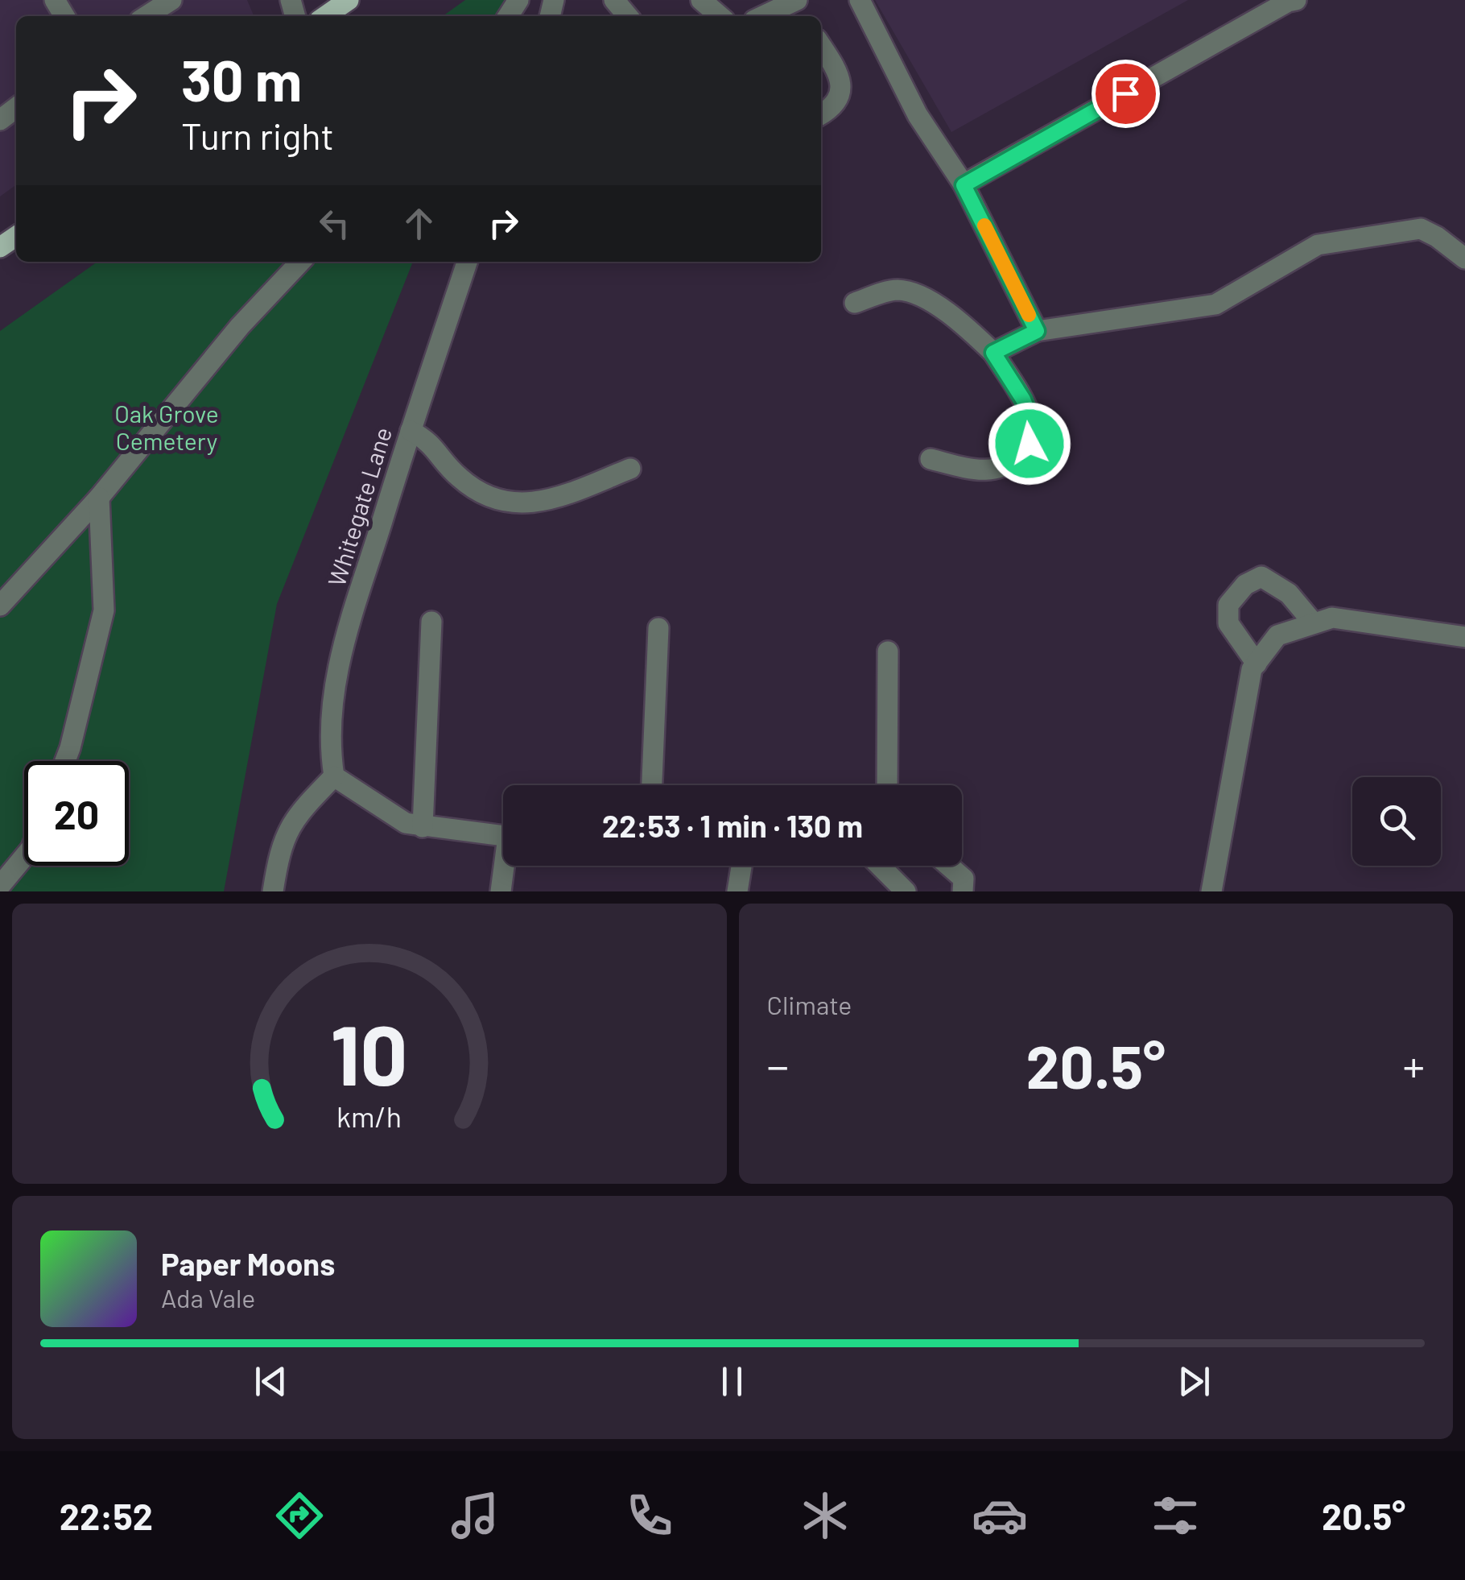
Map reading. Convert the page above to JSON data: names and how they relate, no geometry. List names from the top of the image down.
{
  "streets": {
    "street": ["Whitegate Lane"]
  },
  "parks": ["Oak Grove Cemetery"],
  "page": {
    "turn": ["30 m", "Turn right"],
    "limit": "20",
    "trip": "22:53 · 1 min · 130 m",
    "tile": "Climate",
    "heat": ["−", "20.5°", "+"],
    "song": ["Paper Moons", "Ada Vale"],
    "tabs": ["22:52", "20.5°"],
    "gauge": ["10", "km/h"]
  }
}
